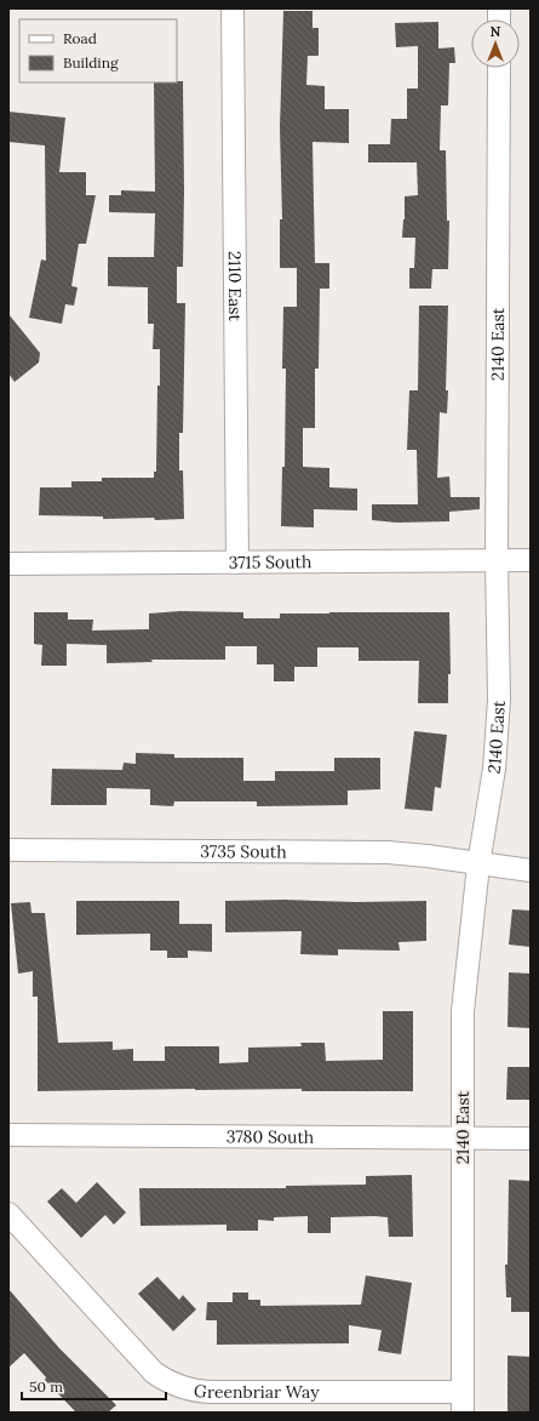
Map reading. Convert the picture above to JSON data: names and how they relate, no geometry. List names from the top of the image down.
{
  "streets": {
    "street": [
      "2110 East",
      "2140 East",
      "3715 South",
      "3735 South",
      "3780 South",
      "Greenbriar Way"
    ]
  },
  "crossings": [
    ["2110 East", "3715 South"],
    ["2140 East", "3715 South"],
    ["2140 East", "3735 South"],
    ["2140 East", "3780 South"],
    ["2140 East", "Greenbriar Way"]
  ],
  "legend": ["Road", "Building"],
  "scale_bar": "50 m",
  "north": "top"
}
